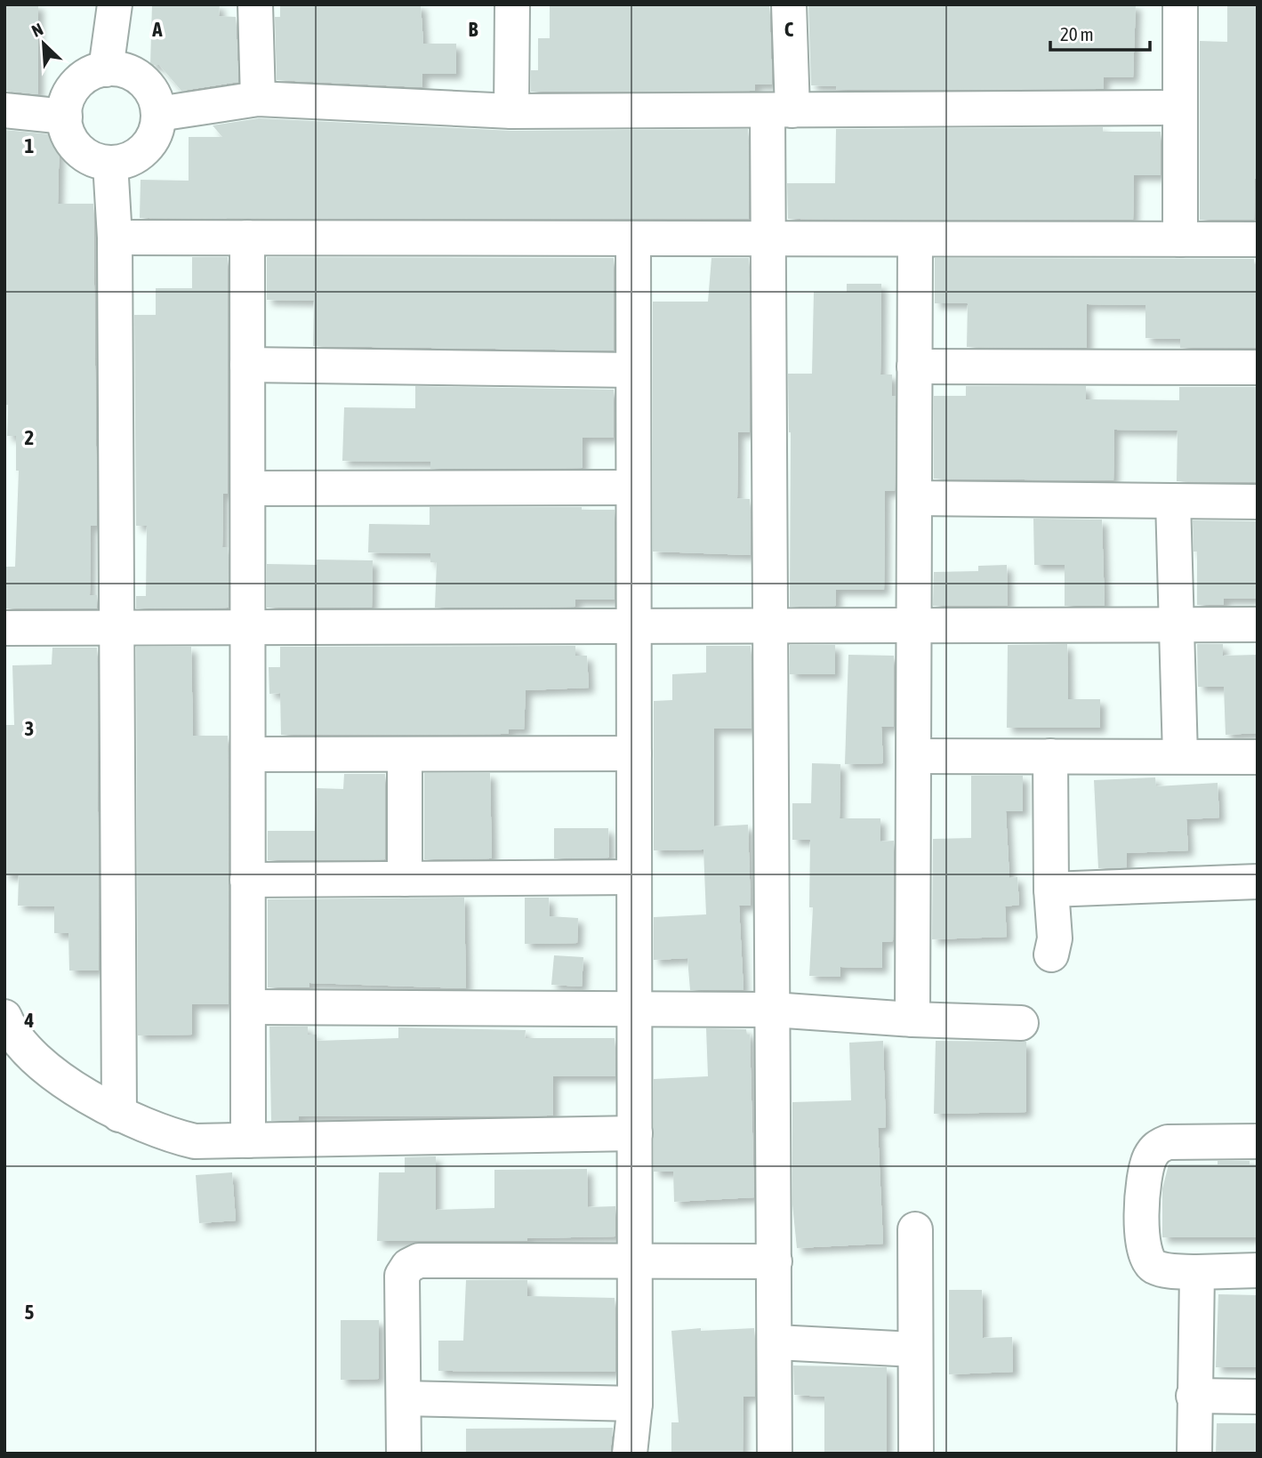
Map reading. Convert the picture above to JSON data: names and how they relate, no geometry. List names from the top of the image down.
{
  "scale_bar": "20 m",
  "north": "top left",
  "grid": {
    "columns": ["A", "B", "C"],
    "rows": [
      "1",
      "2",
      "3",
      "4",
      "5"
    ]
  }
}
